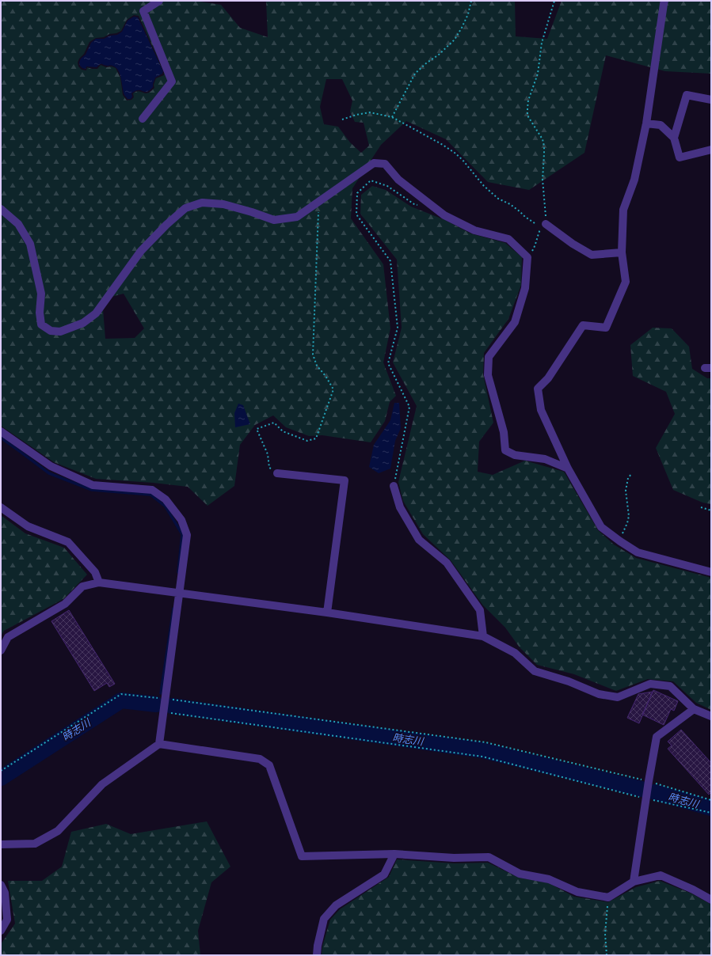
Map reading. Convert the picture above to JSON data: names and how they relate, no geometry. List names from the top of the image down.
{
  "water": ["時志川"]
}
